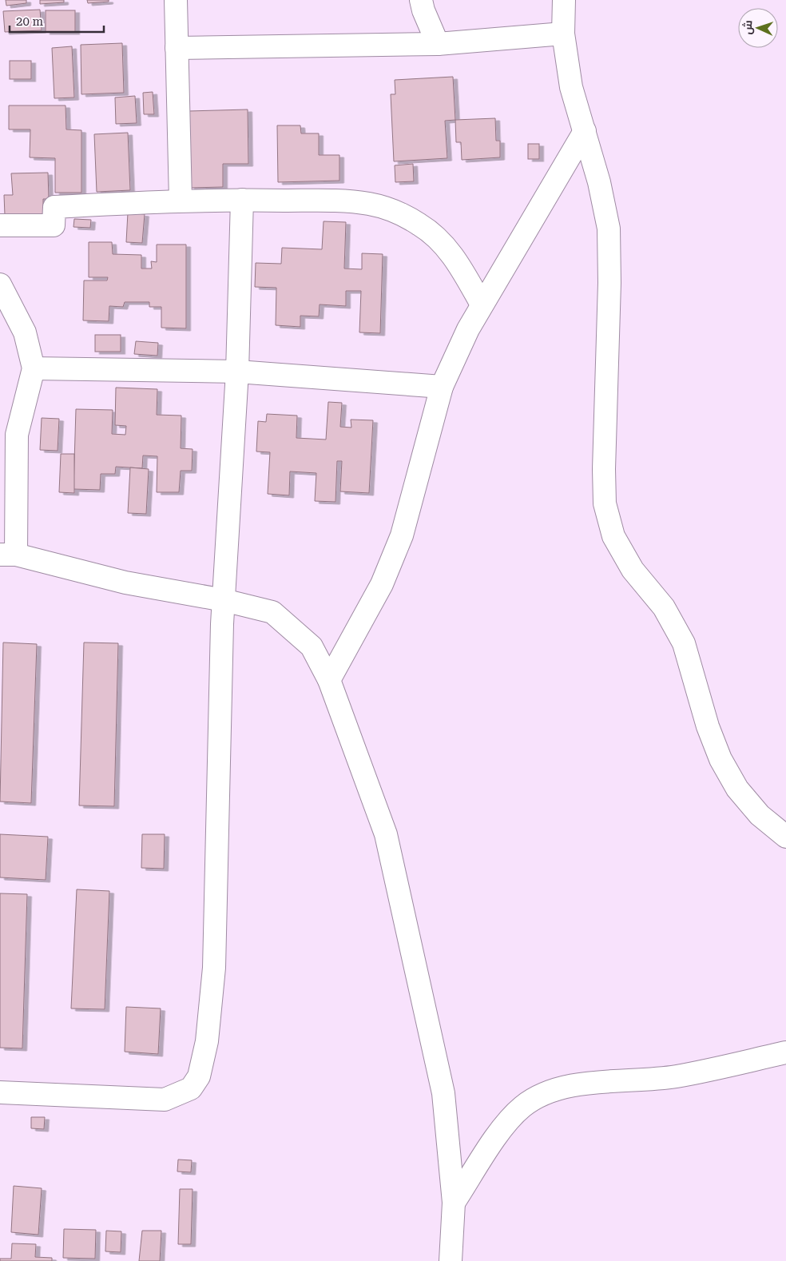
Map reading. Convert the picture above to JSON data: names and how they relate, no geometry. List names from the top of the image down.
{
  "scale_bar": "20 m",
  "north": "left"
}
